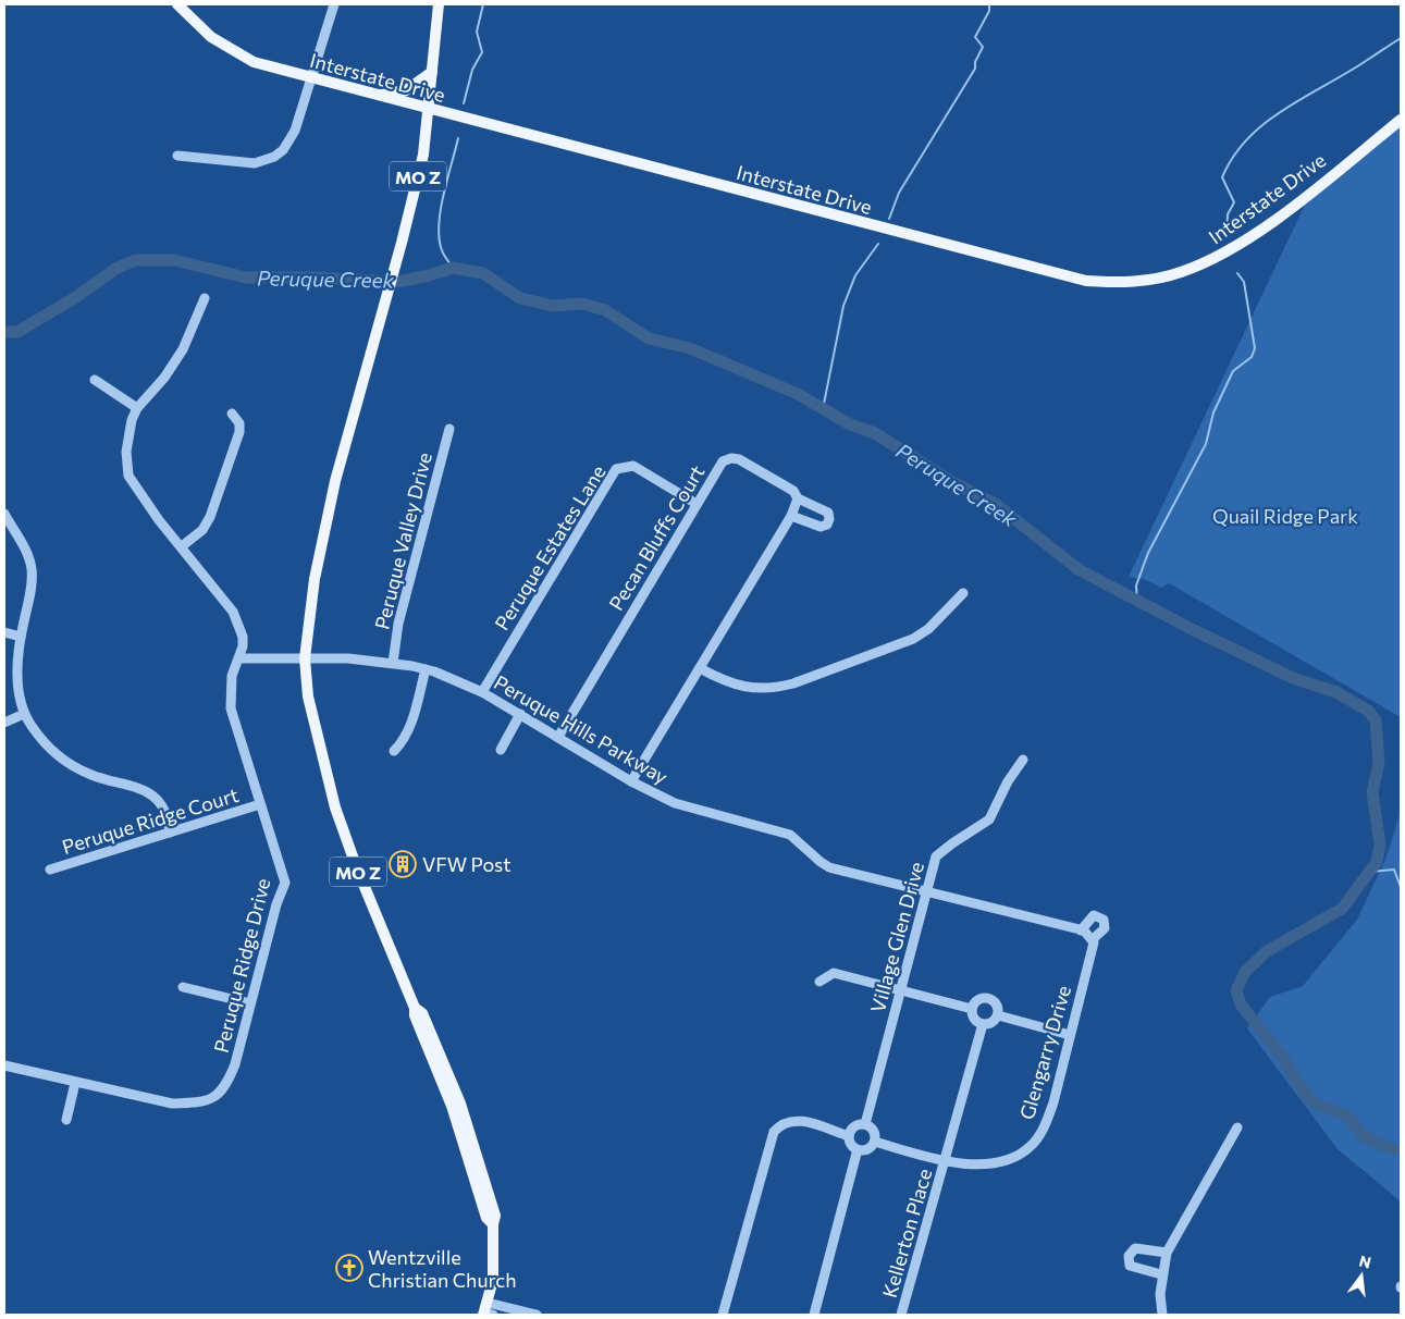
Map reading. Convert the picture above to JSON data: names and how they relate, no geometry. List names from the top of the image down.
{
  "streets": {
    "main road": ["Interstate Drive", "MO Z"],
    "street": [
      "Pecan Bluffs Court",
      "Peruque Valley Drive",
      "Peruque Estates Lane",
      "Peruque Hills Parkway",
      "Peruque Ridge Court",
      "Village Glen Drive",
      "Peruque Ridge Drive",
      "Glengarry Drive",
      "Kellerton Place"
    ]
  },
  "crossings": [
    ["Interstate Drive", "MO Z"],
    ["MO Z", "Peruque Hills Parkway"],
    ["Pecan Bluffs Court", "Peruque Estates Lane"],
    ["Pecan Bluffs Court", "Peruque Hills Parkway"],
    ["Peruque Valley Drive", "Peruque Hills Parkway"],
    ["Peruque Estates Lane", "Peruque Hills Parkway"],
    ["Peruque Hills Parkway", "Village Glen Drive"],
    ["Peruque Hills Parkway", "Peruque Ridge Drive"],
    ["Peruque Hills Parkway", "Glengarry Drive"],
    ["Peruque Ridge Court", "Peruque Ridge Drive"],
    ["Village Glen Drive", "Glengarry Drive"],
    ["Glengarry Drive", "Kellerton Place"]
  ],
  "water": ["Peruque Creek"],
  "parks": ["Quail Ridge Park"],
  "places": {
    "building": ["VFW Post"],
    "church": ["Wentzville Christian Church"]
  },
  "north": "top"
}
